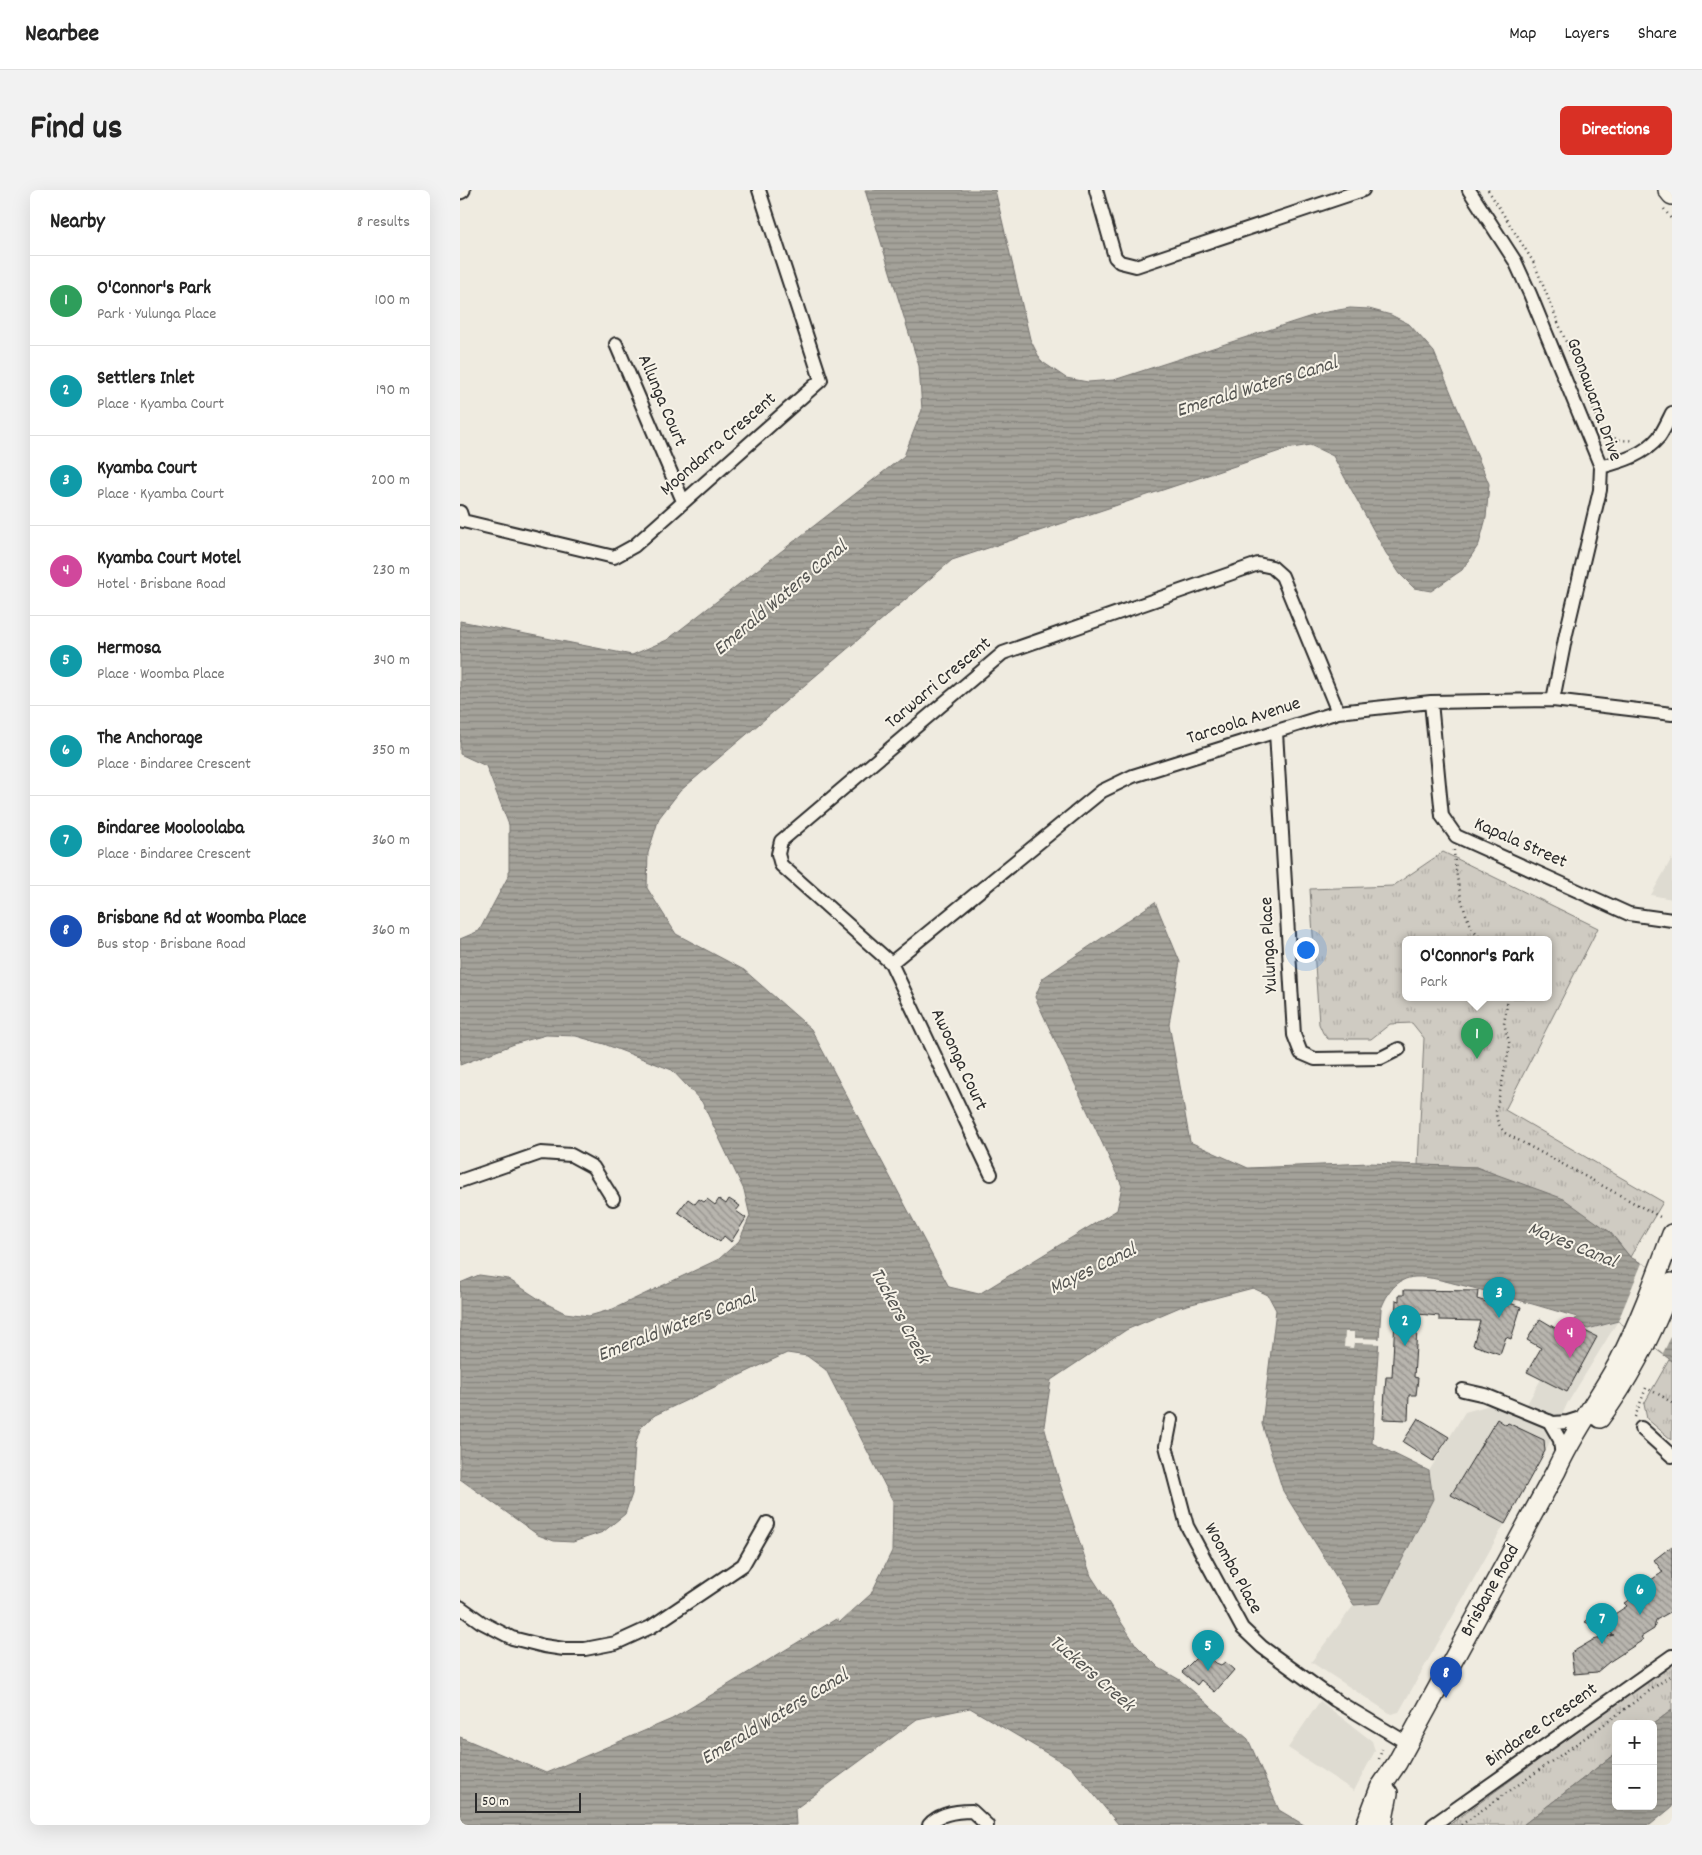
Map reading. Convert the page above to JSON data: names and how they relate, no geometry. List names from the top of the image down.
{
  "streets": {
    "main road": ["Brisbane Road"],
    "street": [
      "Goonawarra Drive",
      "Allunga Court",
      "Moondarra Crescent",
      "Tarwarri Crescent",
      "Tarcoola Avenue",
      "Kapala Street",
      "Yulunga Place",
      "Awoonga Court",
      "Woomba Place",
      "Bindaree Crescent"
    ]
  },
  "crossings": [
    ["Goonawarra Drive", "Tarcoola Avenue"],
    ["Allunga Court", "Moondarra Crescent"],
    ["Tarwarri Crescent", "Tarcoola Avenue"],
    ["Tarwarri Crescent", "Awoonga Court"],
    ["Tarcoola Avenue", "Kapala Street"],
    ["Tarcoola Avenue", "Yulunga Place"],
    ["Tarcoola Avenue", "Awoonga Court"],
    ["Woomba Place", "Brisbane Road"]
  ],
  "water": ["Emerald Waters Canal", "Mayes Canal", "Tuckers Creek"],
  "scale_bar": "50 m",
  "page": {
    "header": "Nearbee",
    "nav": ["Map", "Layers", "Share"],
    "title": "Find us",
    "buttons": "Directions",
    "heading": ["Nearby", "8 results"],
    "list": [
      {
        "mark": "1",
        "name": "O'Connor's Park",
        "note": "Park · Yulunga Place",
        "value": "100 m"
      },
      {
        "mark": "2",
        "name": "Settlers Inlet",
        "note": "Place · Kyamba Court",
        "value": "190 m"
      },
      {
        "mark": "3",
        "name": "Kyamba Court",
        "note": "Place · Kyamba Court",
        "value": "200 m"
      },
      {
        "mark": "4",
        "name": "Kyamba Court Motel",
        "note": "Hotel · Brisbane Road",
        "value": "230 m"
      },
      {
        "mark": "5",
        "name": "Hermosa",
        "note": "Place · Woomba Place",
        "value": "340 m"
      },
      {
        "mark": "6",
        "name": "The Anchorage",
        "note": "Place · Bindaree Crescent",
        "value": "350 m"
      },
      {
        "mark": "7",
        "name": "Bindaree Mooloolaba",
        "note": "Place · Bindaree Crescent",
        "value": "360 m"
      },
      {
        "mark": "8",
        "name": "Brisbane Rd at Woomba Place",
        "note": "Bus stop · Brisbane Road",
        "value": "360 m"
      }
    ],
    "popup": ["O'Connor's Park", "Park"],
    "pins": [
      "1",
      "3",
      "2",
      "4",
      "6",
      "7",
      "5",
      "8"
    ],
    "map_buttons": ["+", "−"],
    "scale": "50 m"
  }
}
